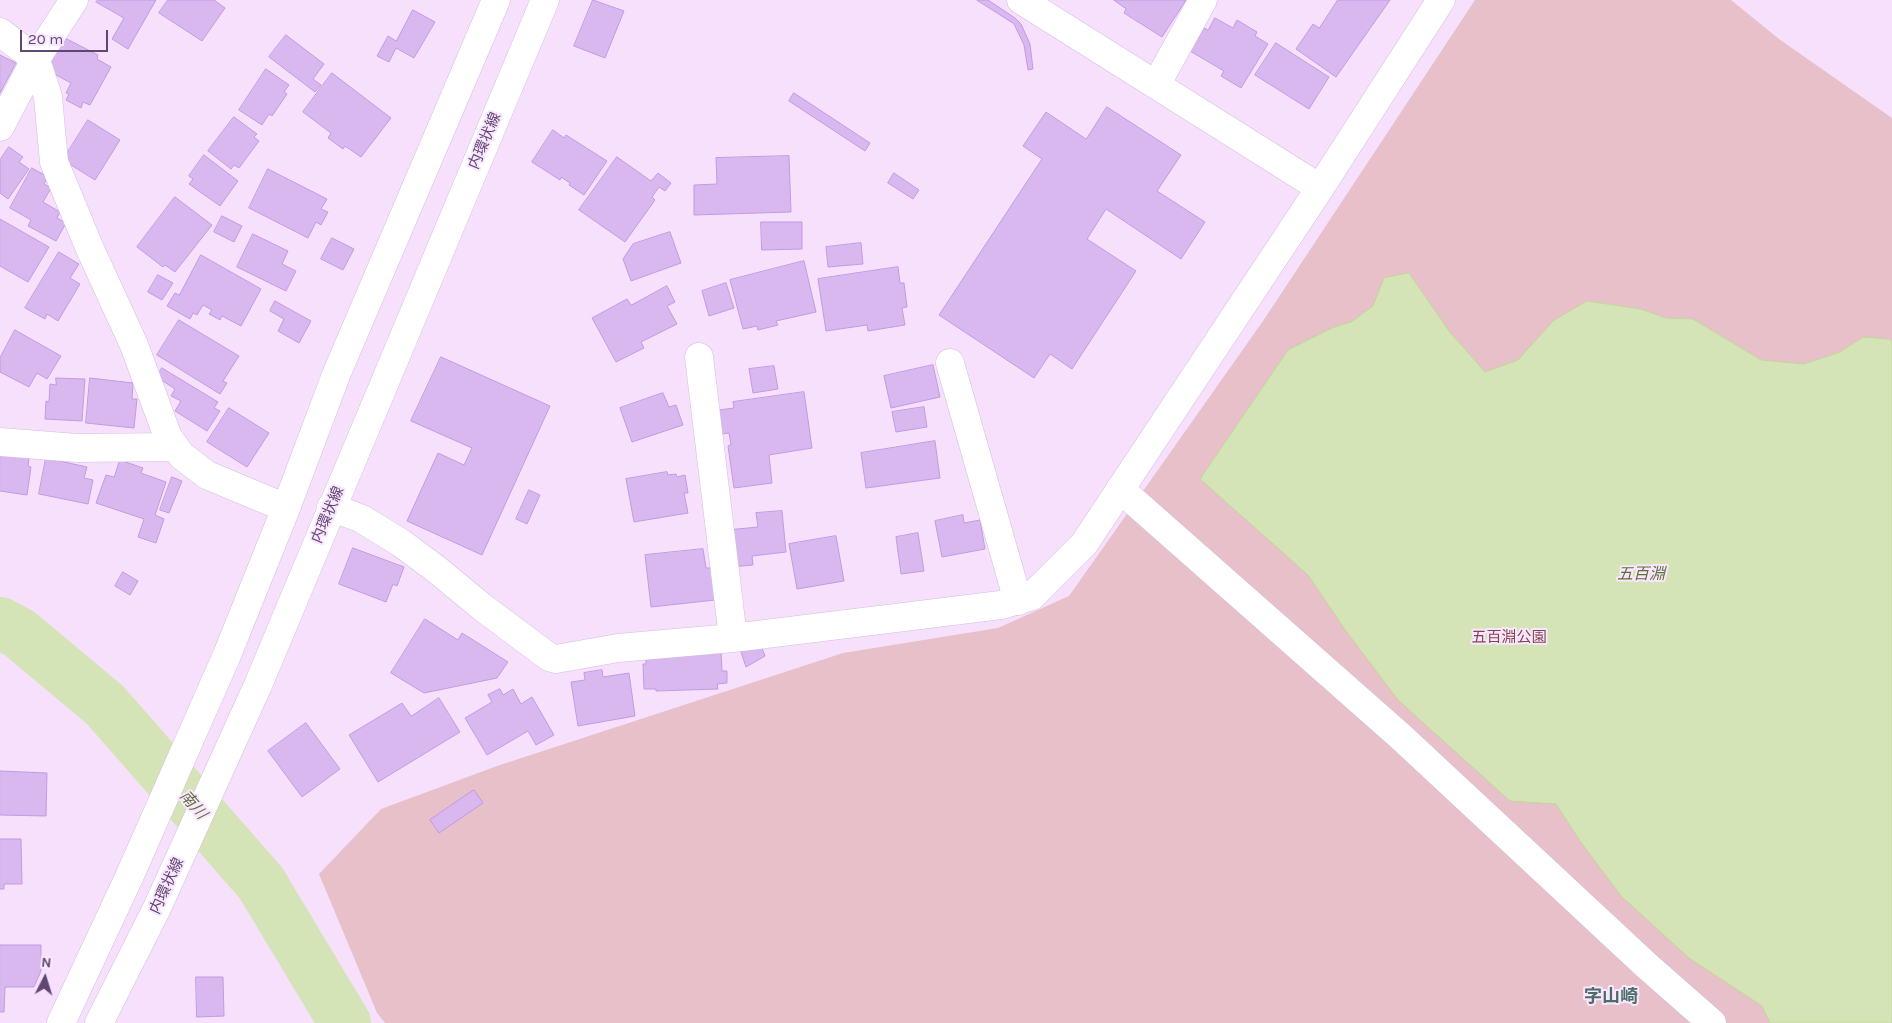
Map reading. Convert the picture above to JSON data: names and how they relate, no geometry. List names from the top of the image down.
{
  "streets": {
    "street": ["内環状線"]
  },
  "districts": ["字山崎"],
  "water": ["五百淵", "南川"],
  "parks": ["五百淵公園"],
  "scale_bar": "20 m",
  "north": "top"
}
